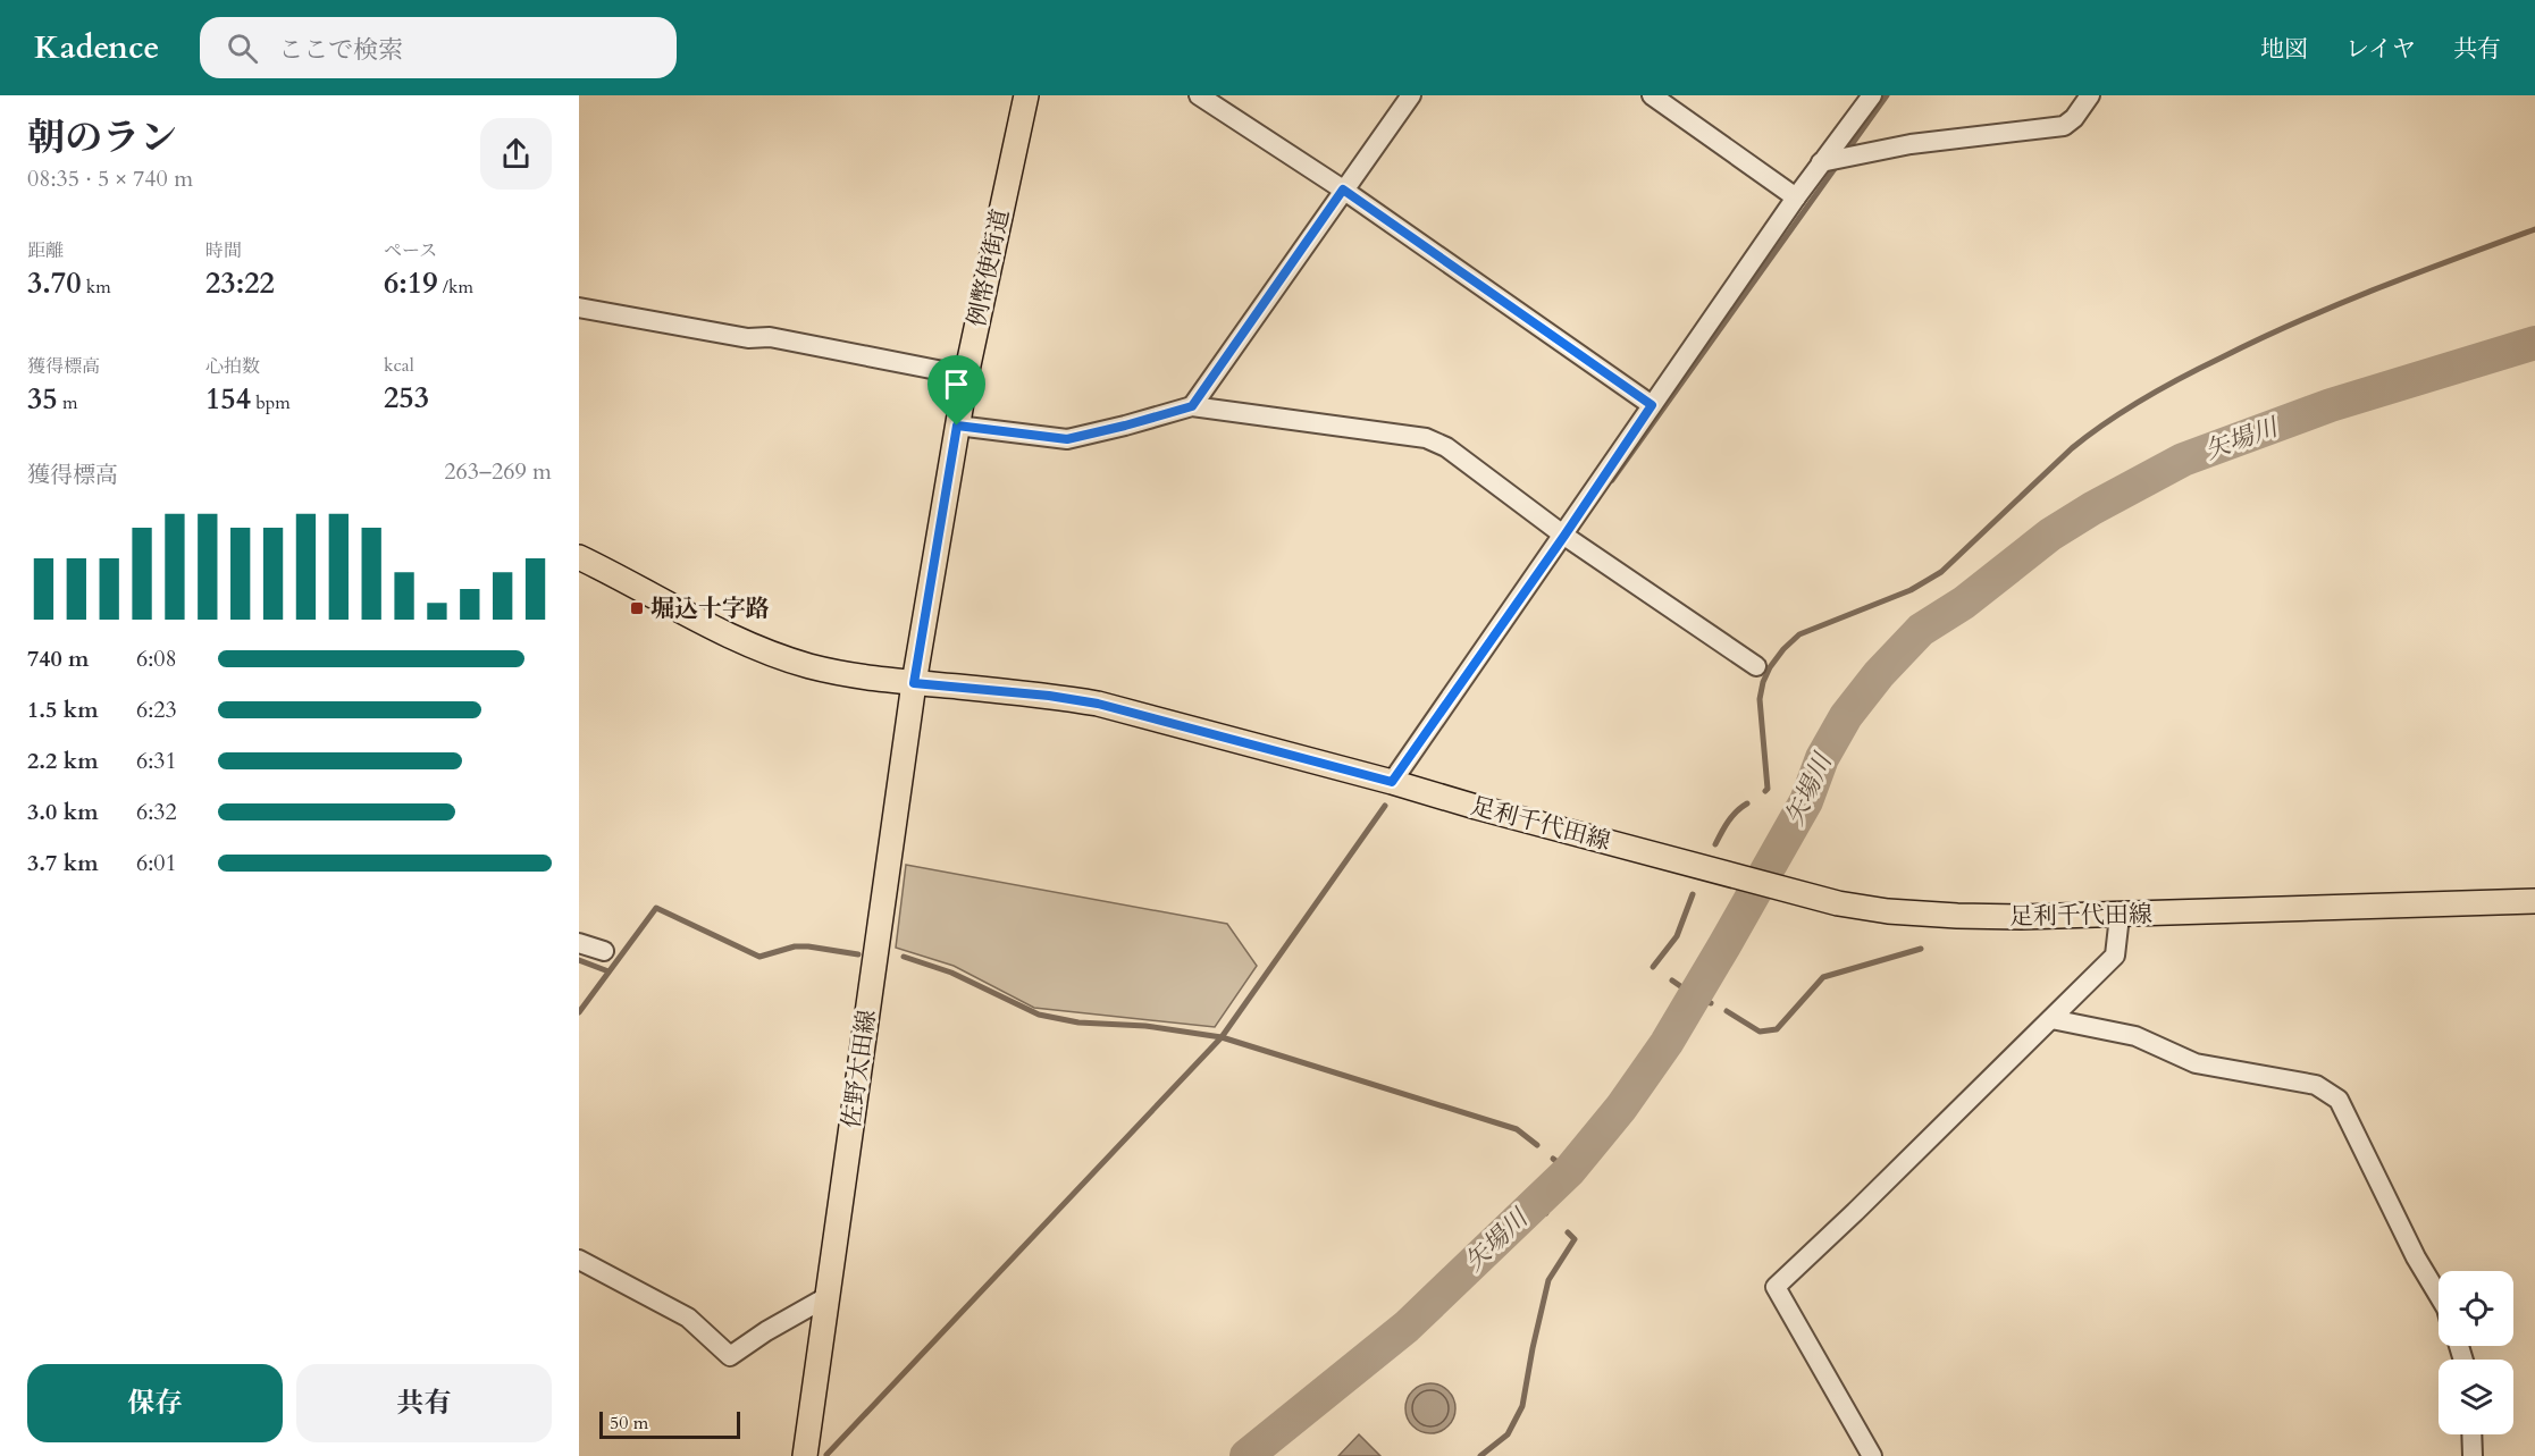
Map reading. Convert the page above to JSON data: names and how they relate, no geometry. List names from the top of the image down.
{
  "streets": {
    "main road": ["例幣使街道", "足利千代田線", "佐野太田線"]
  },
  "crossings": [
    ["例幣使街道", "足利千代田線"],
    ["例幣使街道", "佐野太田線"],
    ["足利千代田線", "佐野太田線"]
  ],
  "water": ["矢場川"],
  "places": {
    "transit": ["堀込十字路"]
  },
  "scale_bar": "50 m",
  "page": {
    "header": "Kadence",
    "search": "ここで検索",
    "nav": ["地図", "レイヤ", "共有"],
    "heading": ["朝のラン", "08:35 · 5 × 740 m"],
    "stats": [
      ["距離", "3.70 km"],
      ["時間", "23:22"],
      ["ペース", "6:19 /km"],
      ["獲得標高", "35 m"],
      ["心拍数", "154 bpm"],
      ["kcal", "253"]
    ],
    "chart": ["獲得標高", "263–269 m"],
    "list": [
      {
        "name": "740 m",
        "note": "6:08"
      },
      {
        "name": "1.5 km",
        "note": "6:23"
      },
      {
        "name": "2.2 km",
        "note": "6:31"
      },
      {
        "name": "3.0 km",
        "note": "6:32"
      },
      {
        "name": "3.7 km",
        "note": "6:01"
      }
    ],
    "buttons": ["保存", "共有"],
    "scale": "50 m"
  }
}
